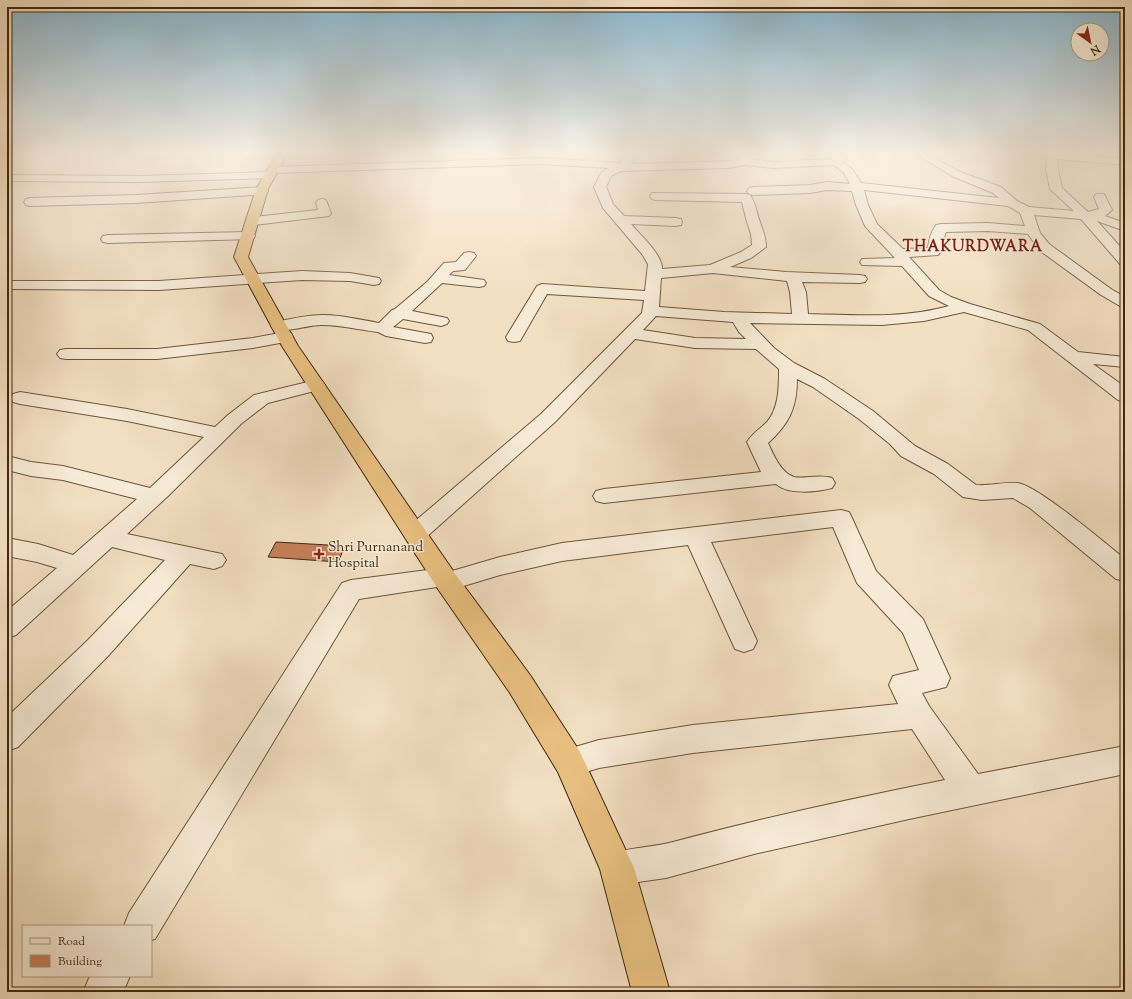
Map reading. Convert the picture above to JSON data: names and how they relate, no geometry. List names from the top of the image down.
{
  "districts": ["THAKURDWARA"],
  "places": {
    "health": ["Shri Purnanand Hospital"]
  },
  "legend": ["Road", "Building"],
  "north": "bottom right"
}
